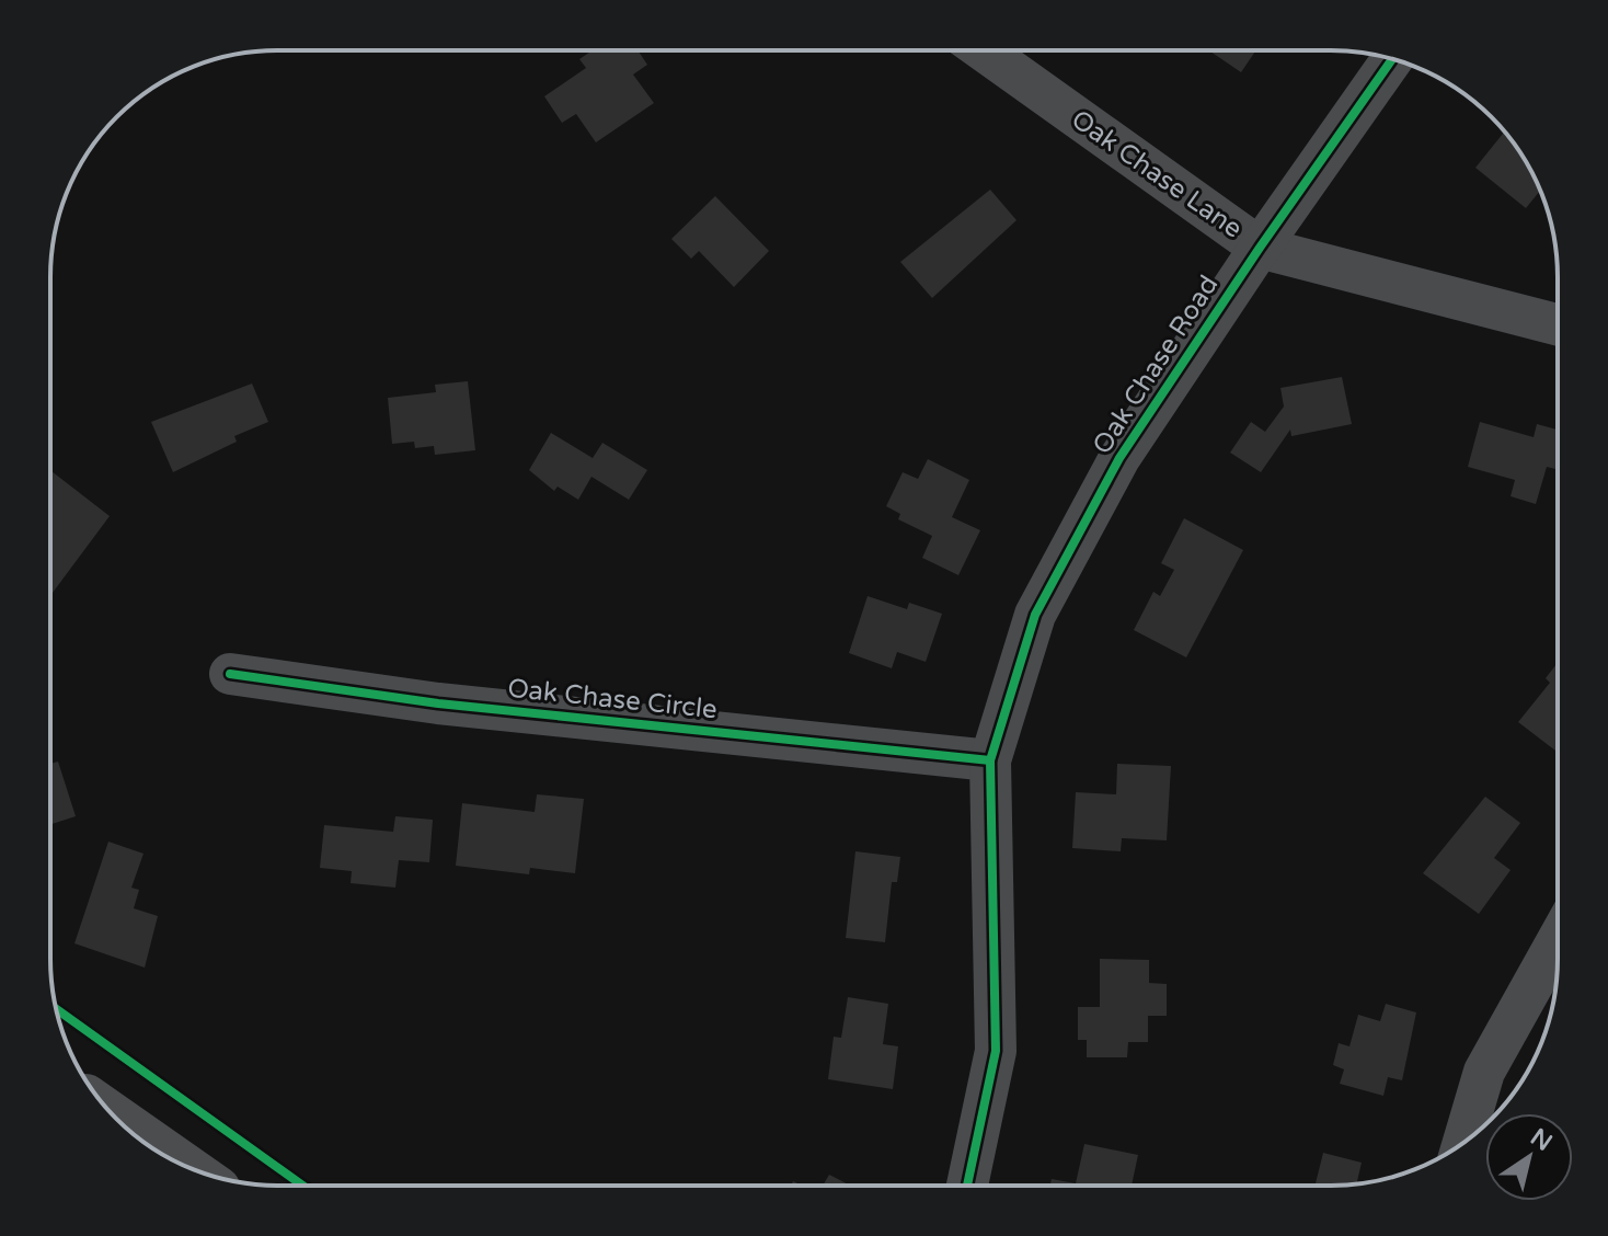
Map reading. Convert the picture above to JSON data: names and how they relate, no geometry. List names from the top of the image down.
{
  "streets": {
    "street": ["Oak Chase Lane", "Oak Chase Road", "Oak Chase Circle"]
  },
  "crossings": [
    ["Oak Chase Lane", "Oak Chase Road"],
    ["Oak Chase Road", "Oak Chase Circle"]
  ],
  "north": "top right"
}
